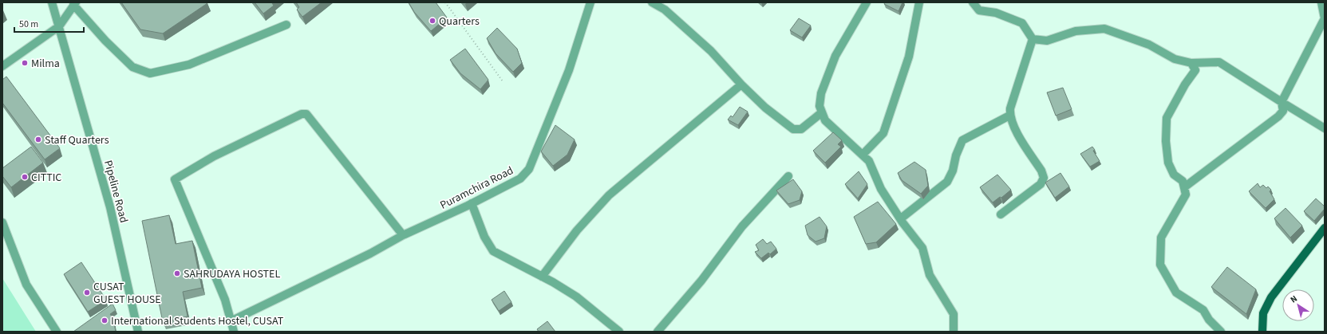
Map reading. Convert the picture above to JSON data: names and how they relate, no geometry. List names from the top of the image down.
{
  "streets": {
    "street": ["Puramchira Road", "Pipeline Road"]
  },
  "places": [
    "Quarters",
    "Milma",
    "Staff Quarters",
    "CITTIC",
    "SAHRUDAYA HOSTEL",
    "CUSAT GUEST HOUSE",
    "International Students Hostel, CUSAT"
  ],
  "scale_bar": "50 m",
  "north": "top left"
}
